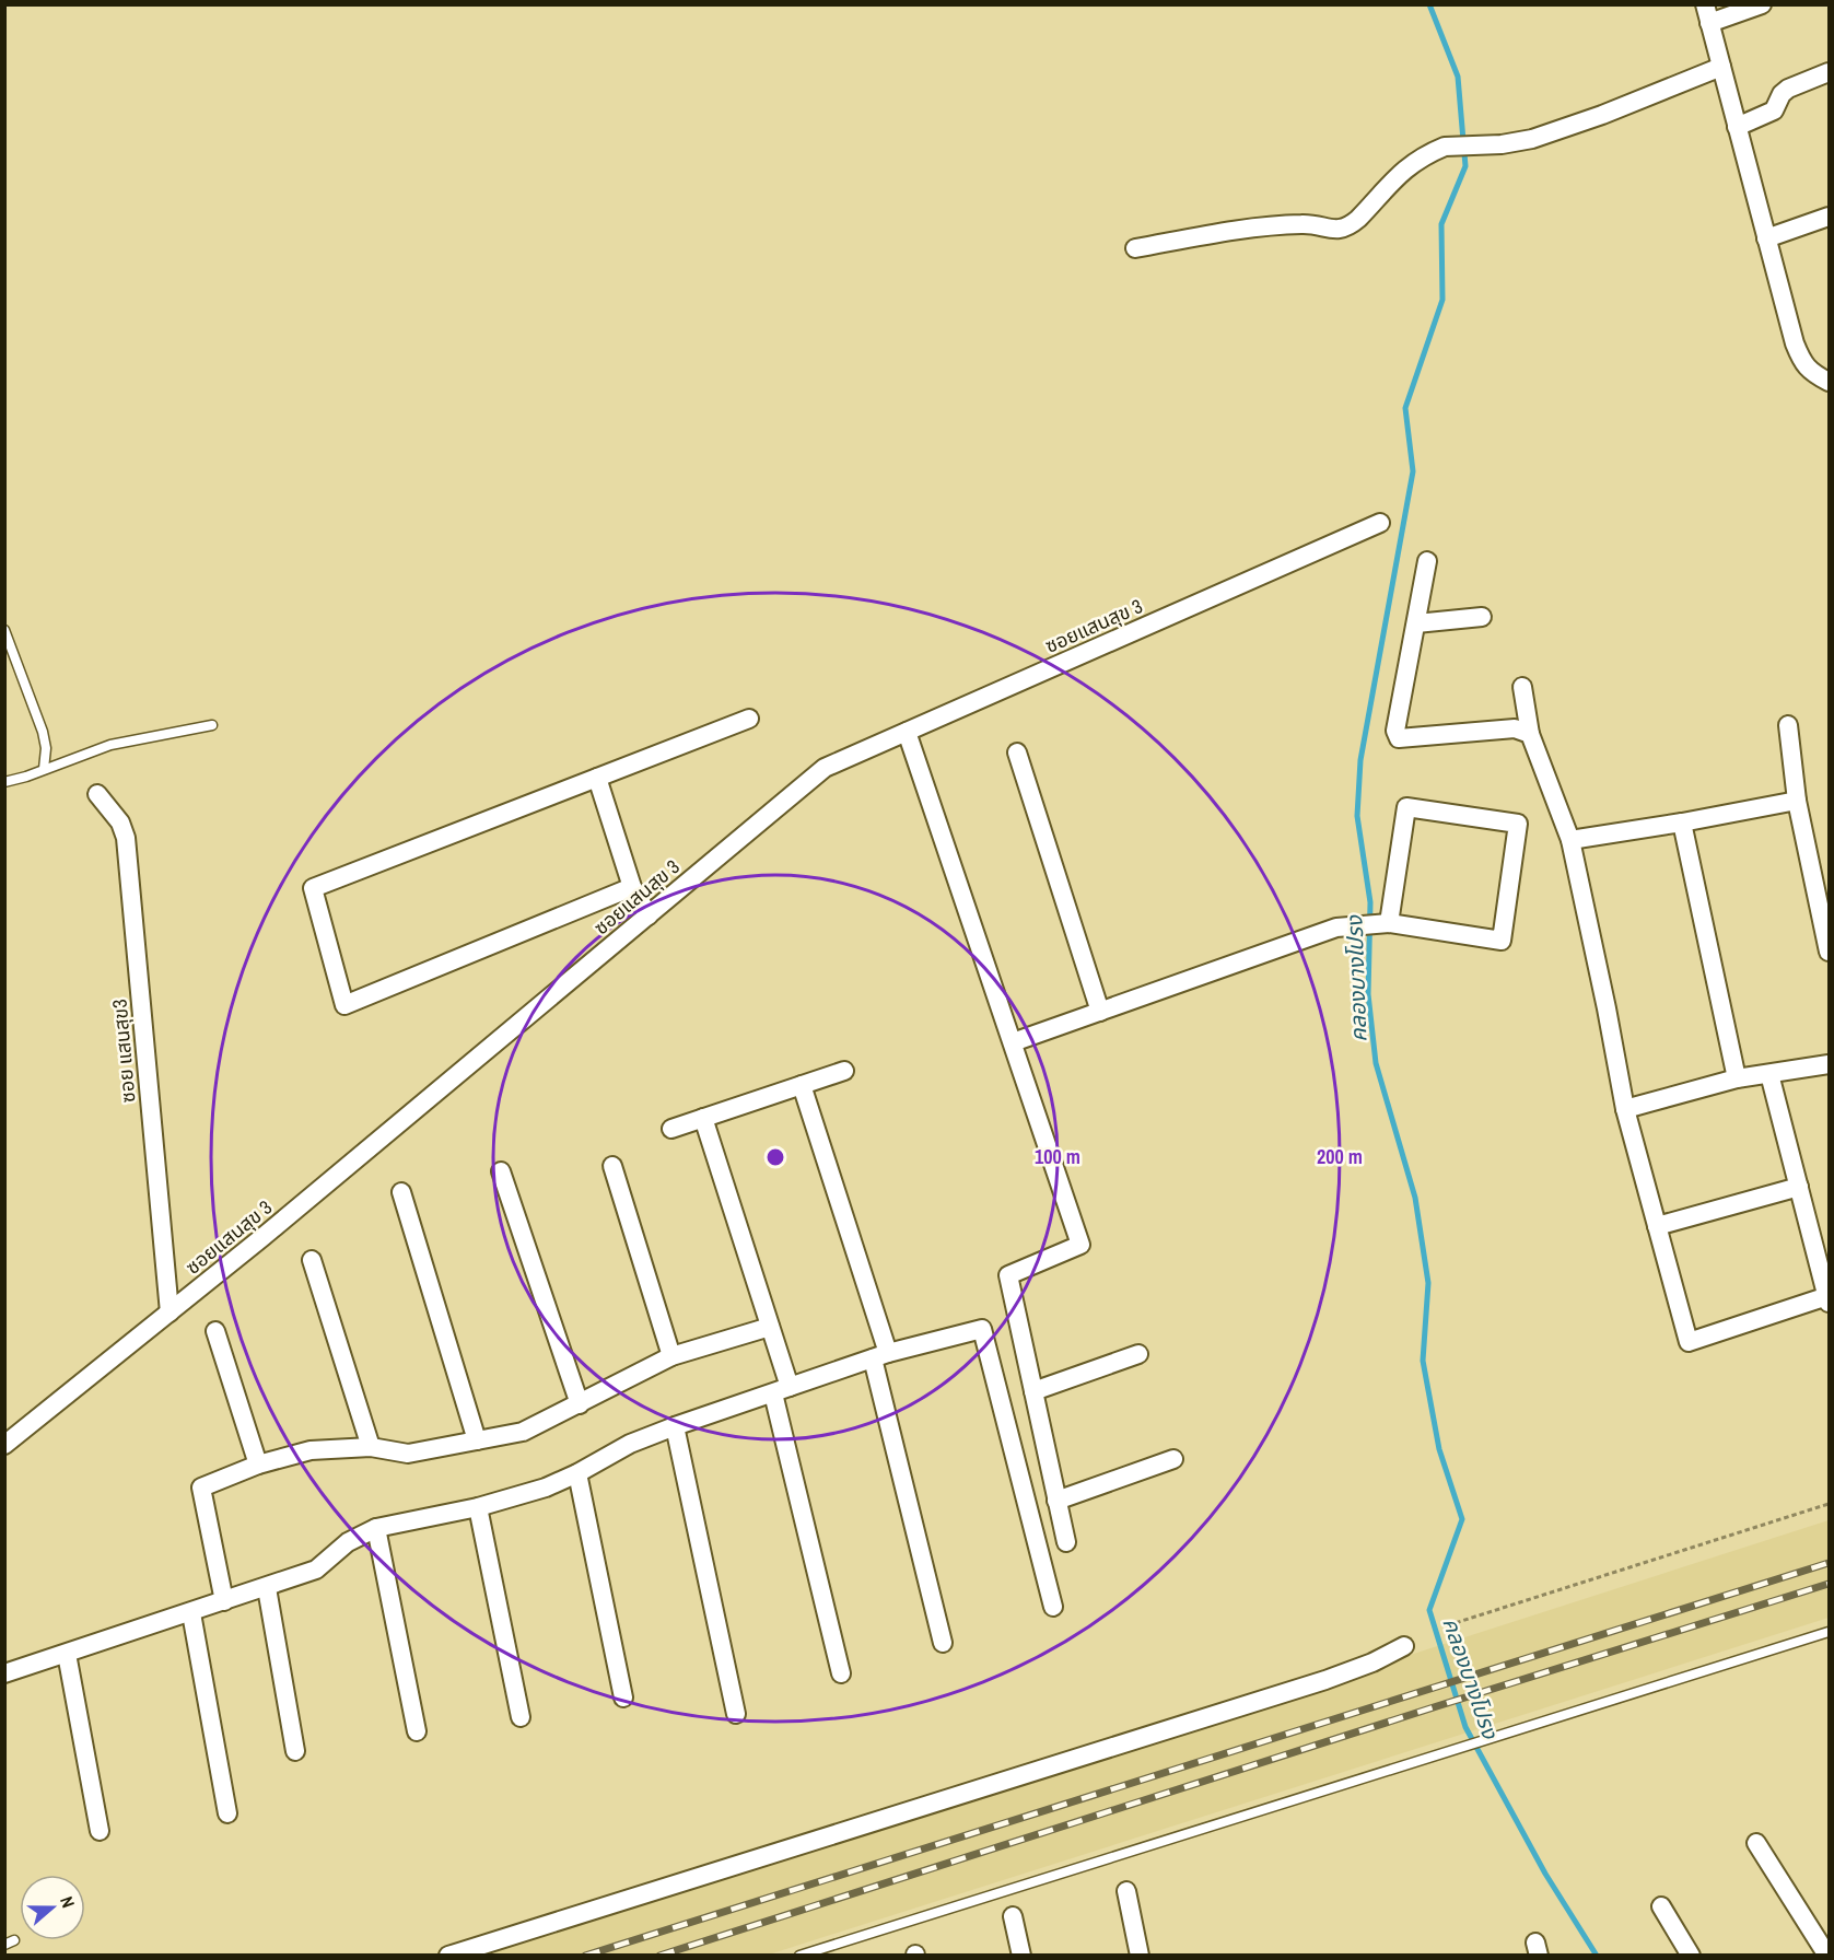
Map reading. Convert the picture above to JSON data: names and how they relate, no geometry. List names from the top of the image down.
{
  "streets": {
    "street": ["ซอยแสนสุข 3", "ซอย แสนสุข3"]
  },
  "crossings": [
    ["ซอยแสนสุข 3", "ซอย แสนสุข3"]
  ],
  "water": ["คลองบางโปรง"],
  "north": "right",
  "rings": ["100 m", "200 m"]
}
